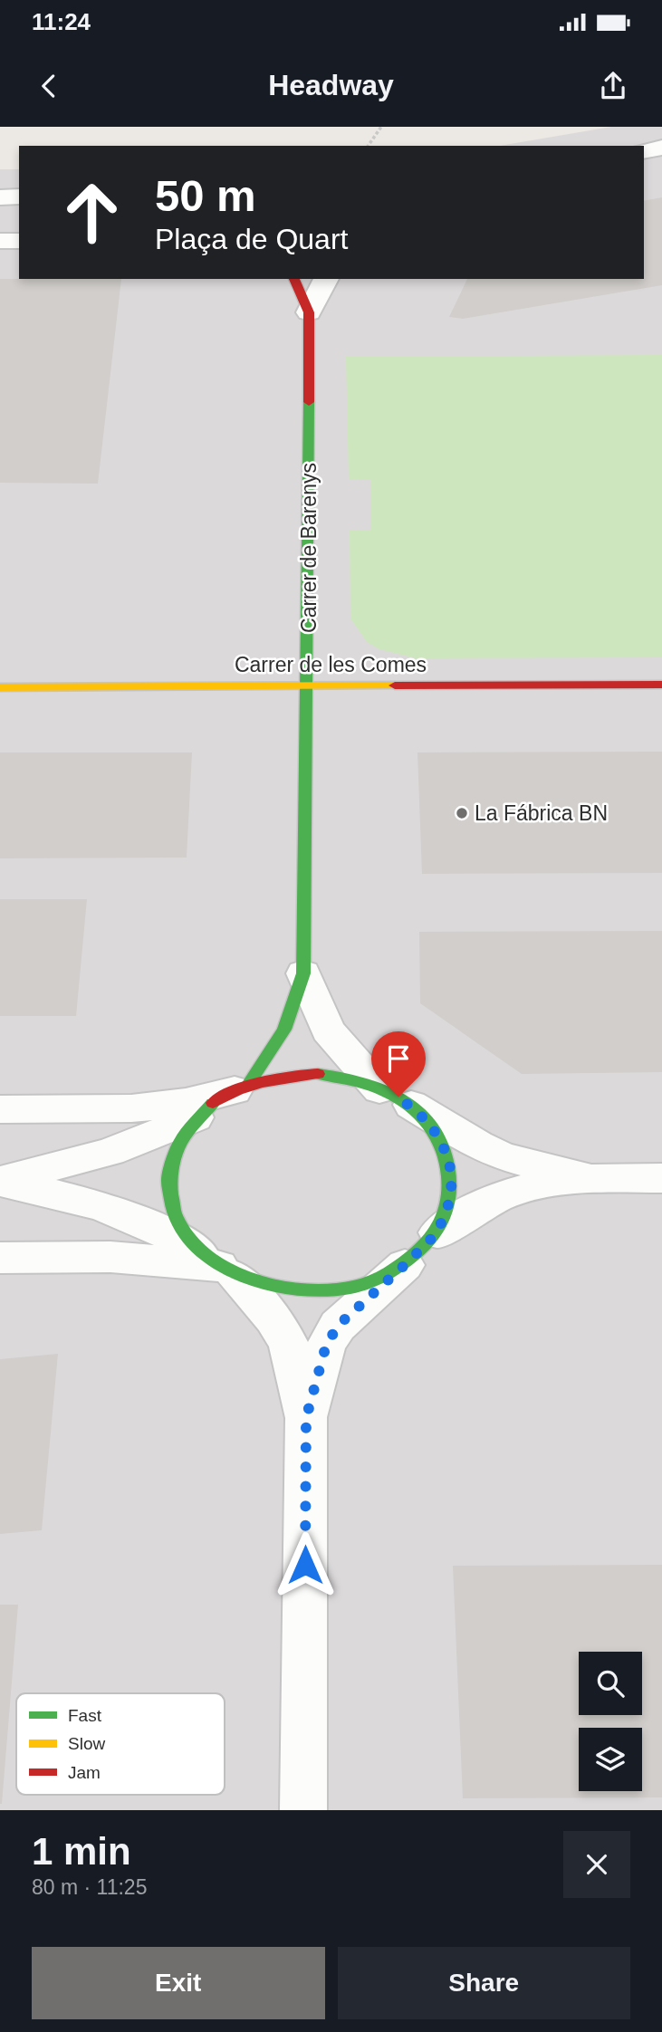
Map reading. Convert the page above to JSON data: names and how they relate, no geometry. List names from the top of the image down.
{
  "streets": {
    "street": ["Carrer de Barenys", "Carrer de les Comes"]
  },
  "crossings": [
    ["Carrer de Barenys", "Carrer de les Comes"]
  ],
  "places": ["La Fábrica BN"],
  "legend": ["Fast", "Slow", "Jam"],
  "page": {
    "status": "11:24",
    "header": "Headway",
    "turn": ["50 m", "Plaça de Quart"],
    "heading": ["1 min", "80 m · 11:25"],
    "buttons": ["Exit", "Share"]
  }
}
